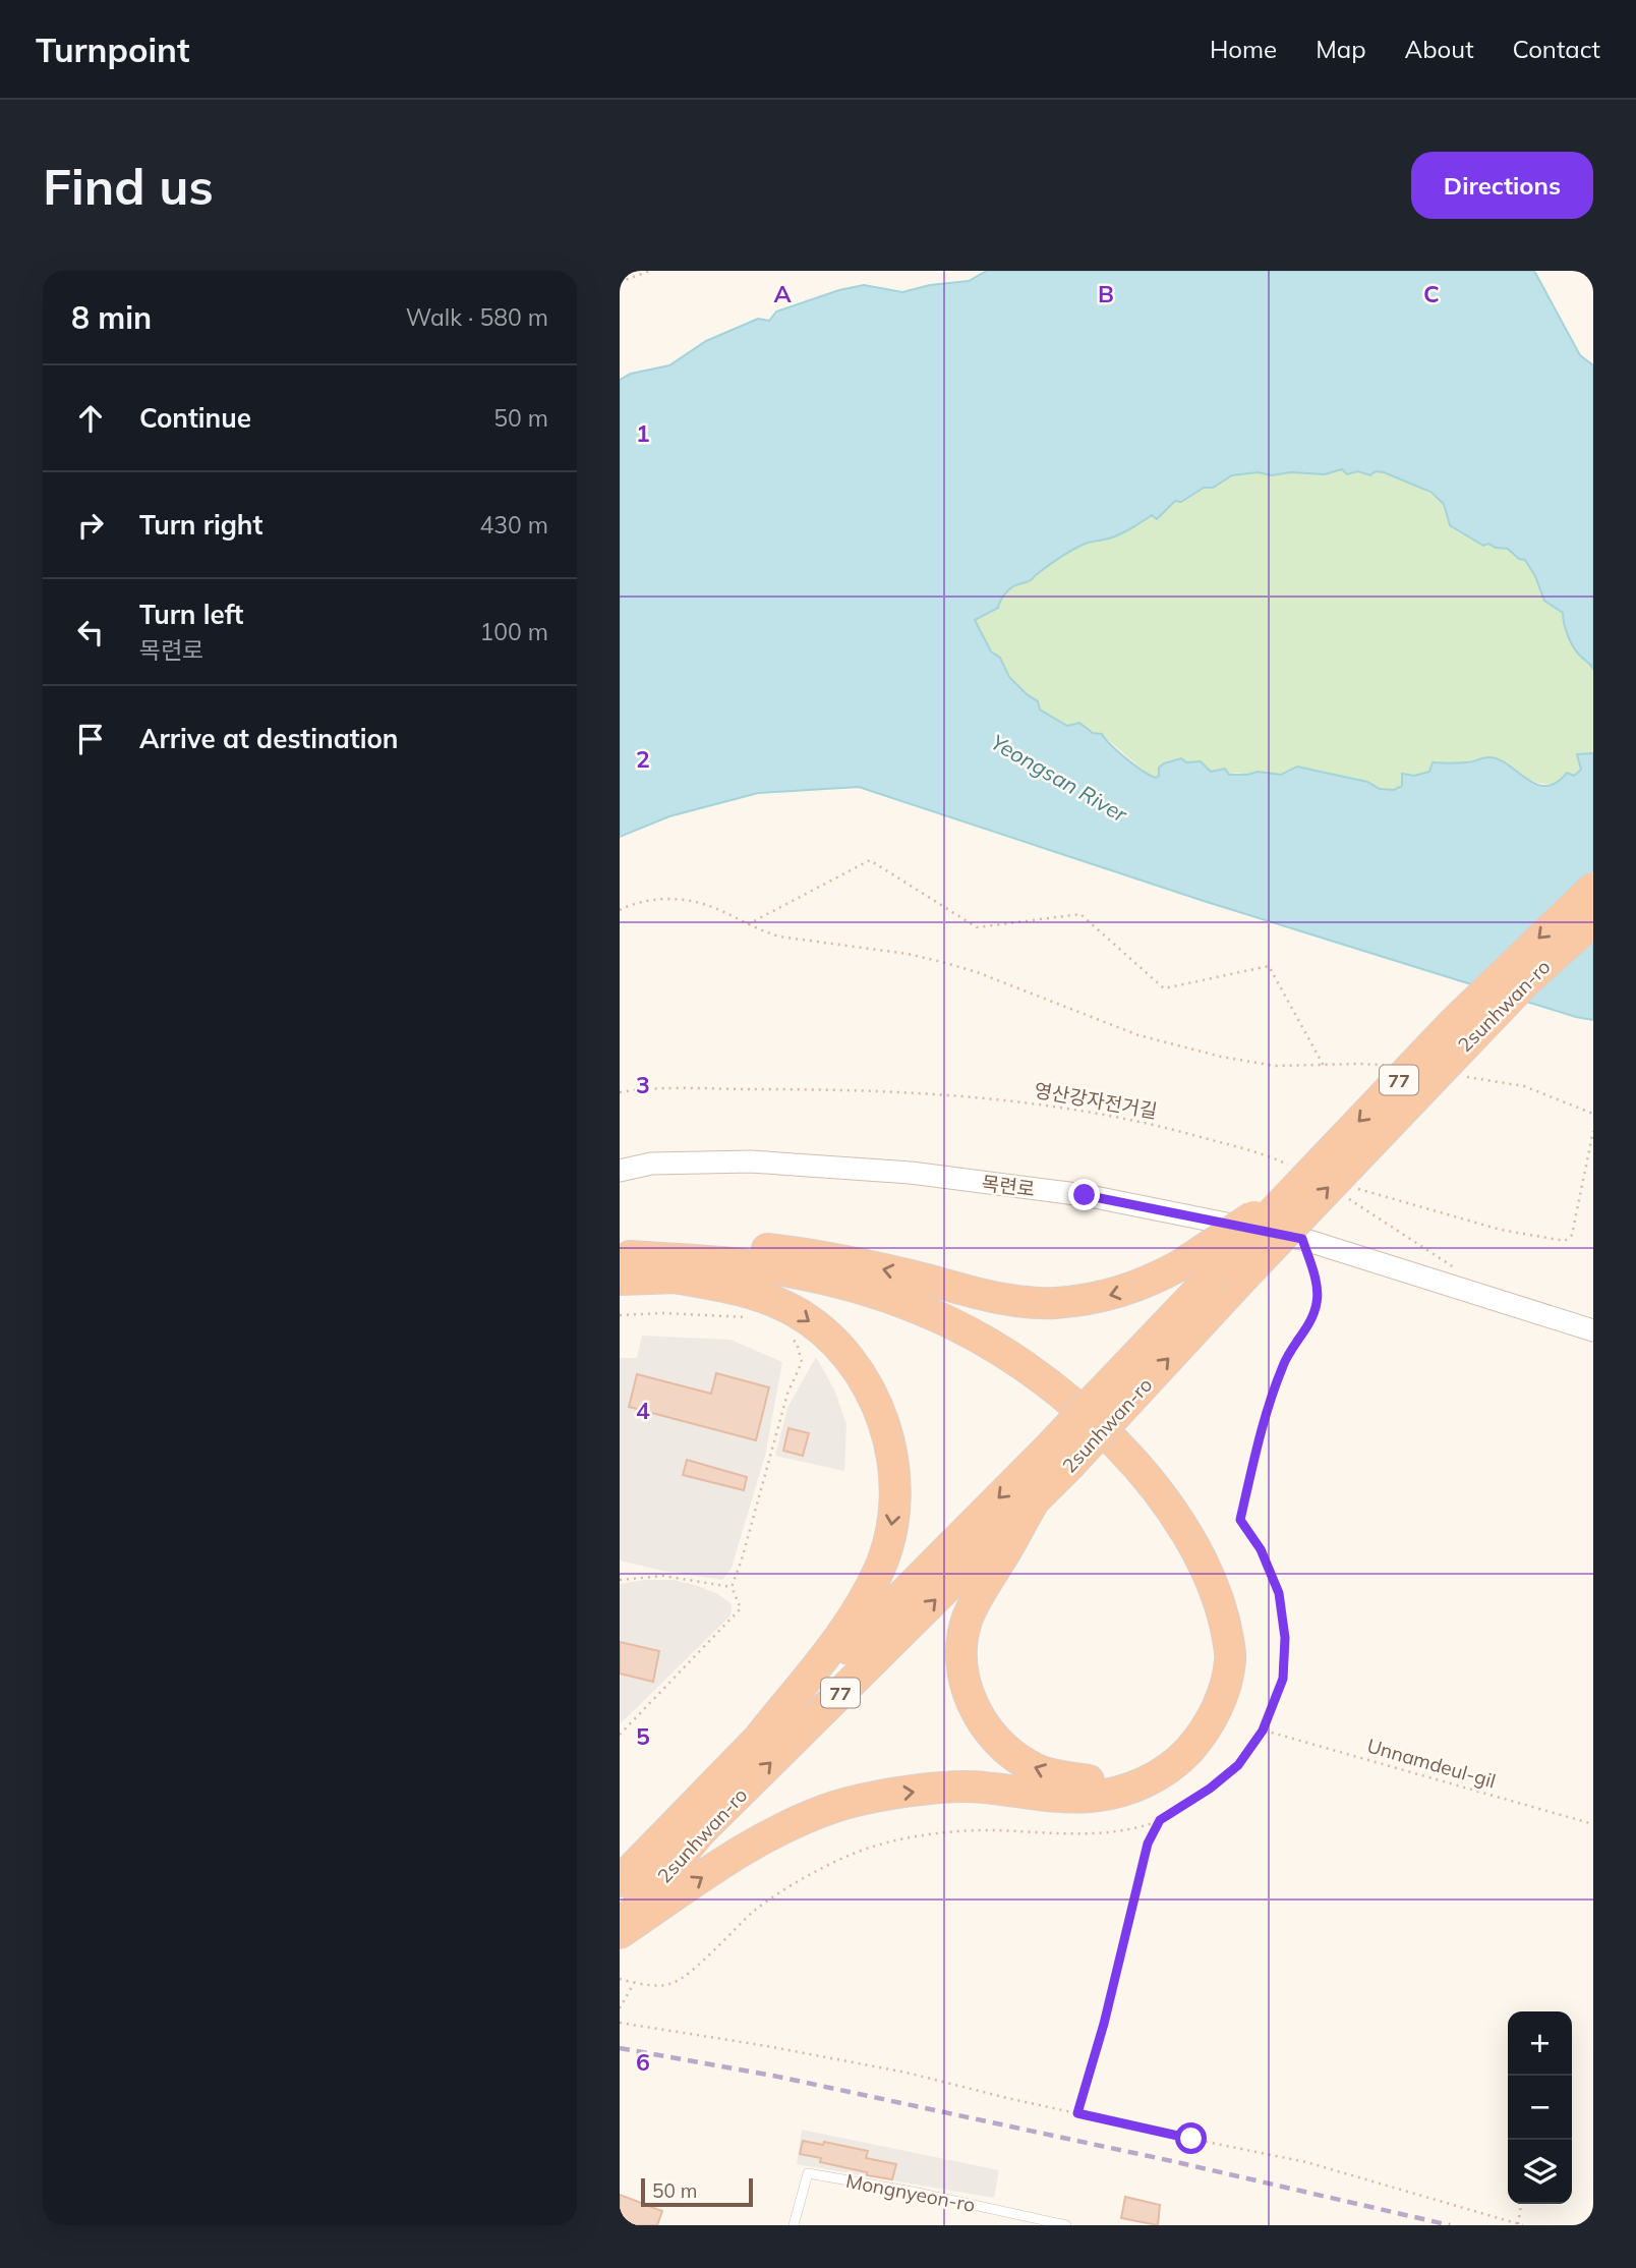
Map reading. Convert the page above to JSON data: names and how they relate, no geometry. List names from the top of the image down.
{
  "streets": {
    "highway": ["2sunhwan-ro", "77"],
    "street": ["목련로"],
    "lane": ["Mongnyeon-ro"],
    "path": ["영산강자전거길", "Unnamdeul-gil"]
  },
  "crossings": [
    ["2sunhwan-ro", "영산강자전거길"]
  ],
  "water": ["Yeongsan River"],
  "scale_bar": "50 m",
  "page": {
    "header": "Turnpoint",
    "nav": [
      "Home",
      "Map",
      "About",
      "Contact"
    ],
    "buttons": "Directions",
    "title": "Find us",
    "heading": ["8 min", "Walk · 580 m"],
    "list": [
      ["Continue", "50 m"],
      ["Turn right", "430 m"],
      ["Turn left", "목련로", "100 m"],
      "Arrive at destination"
    ],
    "map_buttons": ["+", "−"],
    "scale": "50 m"
  },
  "grid": {
    "columns": ["A", "B", "C"],
    "rows": [
      "1",
      "2",
      "3",
      "4",
      "5",
      "6"
    ]
  }
}
